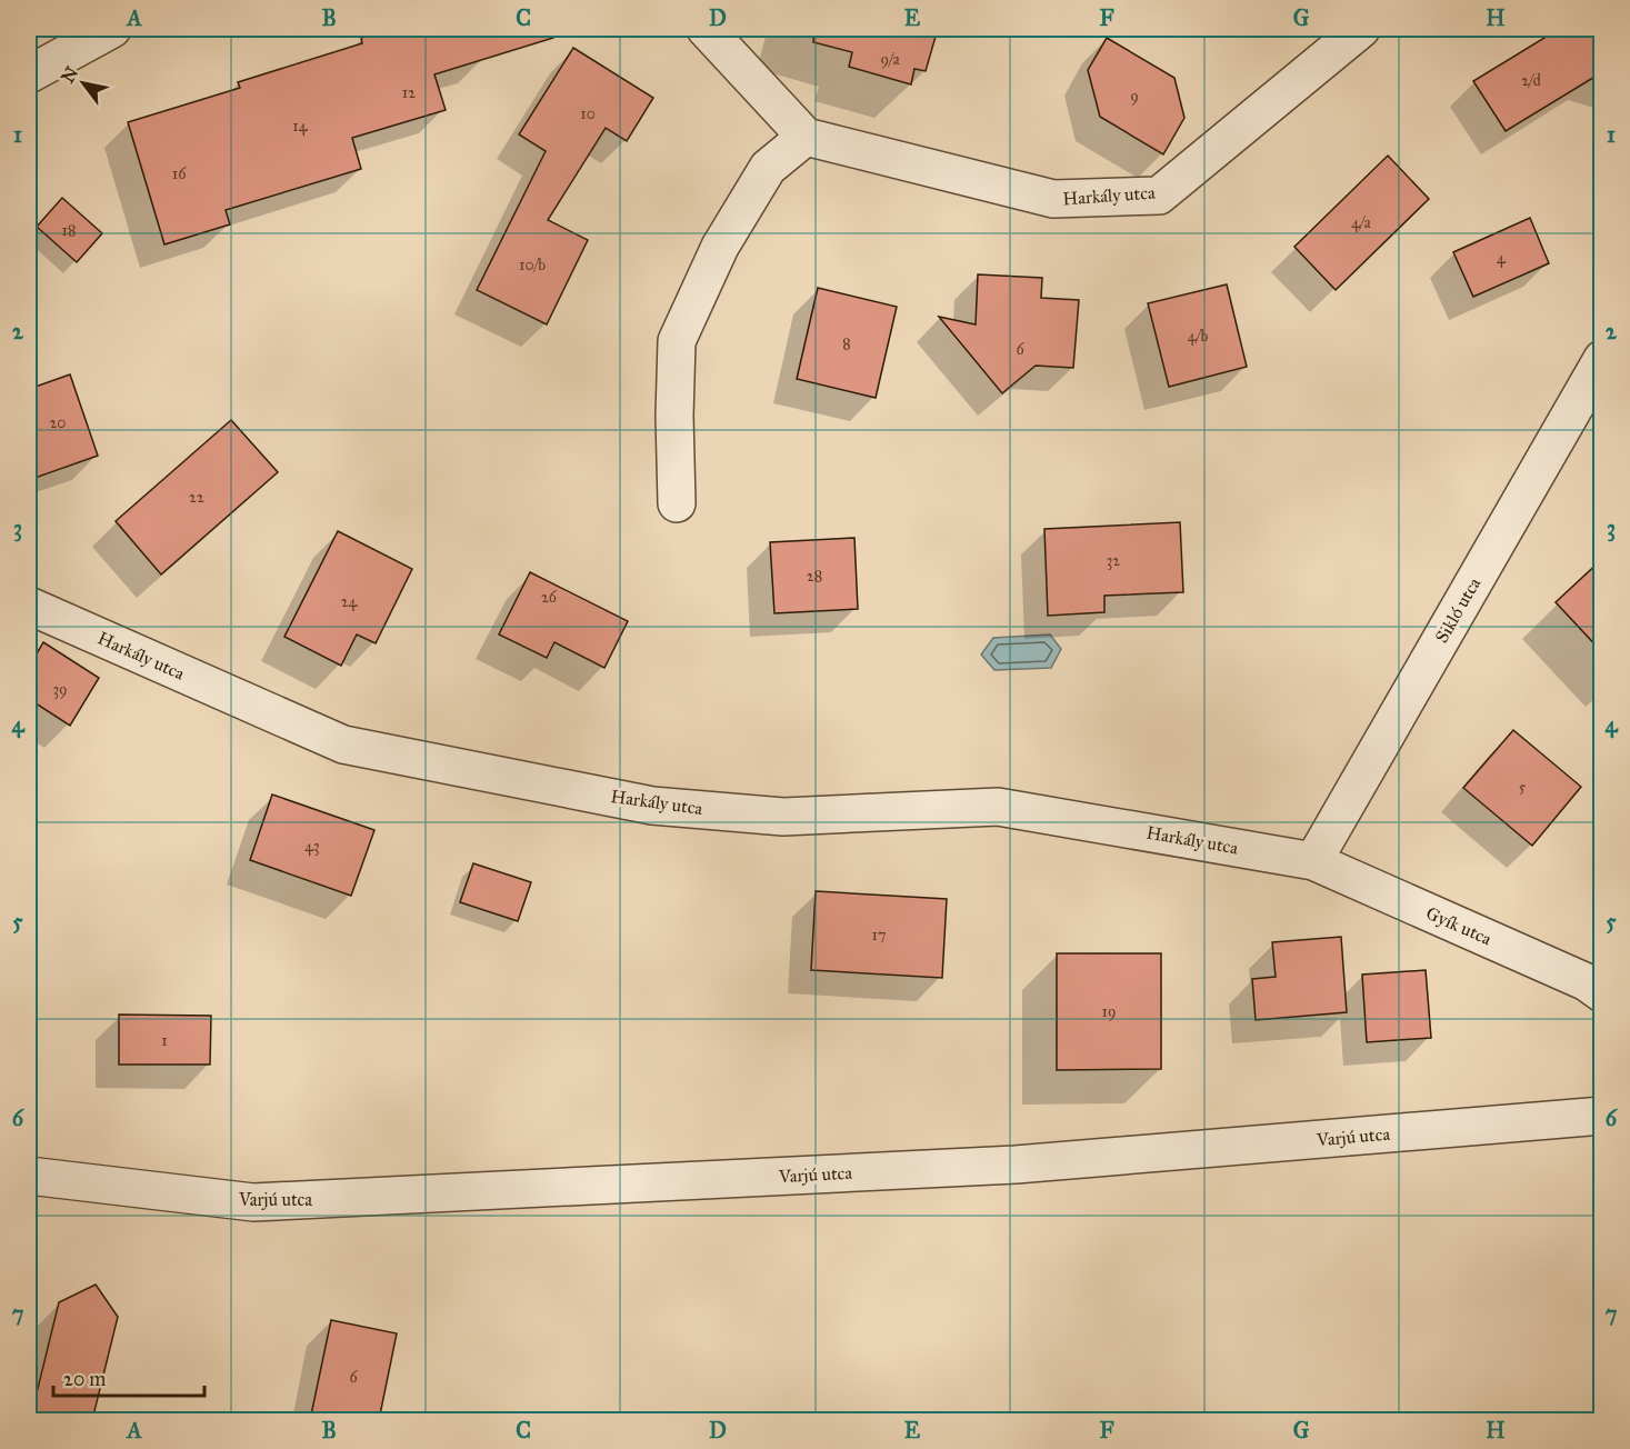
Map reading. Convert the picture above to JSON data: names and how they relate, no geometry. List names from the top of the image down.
{
  "streets": {
    "street": [
      "Harkály utca",
      "Sikló utca",
      "Gyík utca",
      "Varjú utca"
    ]
  },
  "crossings": [
    ["Harkály utca", "Sikló utca"],
    ["Harkály utca", "Gyík utca"],
    ["Sikló utca", "Gyík utca"]
  ],
  "house_numbers": [
    "9/a",
    "2/d",
    "12",
    "9",
    "10",
    "14",
    "16",
    "4/a",
    "18",
    "4",
    "10/b",
    "4/b",
    "8",
    "6",
    "20",
    "22",
    "32",
    "28",
    "26",
    "24",
    "39",
    "5",
    "43",
    "17",
    "19",
    "1",
    "6"
  ],
  "scale_bar": "20 m",
  "north": "top left",
  "grid": {
    "columns": [
      "A",
      "B",
      "C",
      "D",
      "E",
      "F",
      "G",
      "H"
    ],
    "rows": [
      "1",
      "2",
      "3",
      "4",
      "5",
      "6",
      "7"
    ]
  }
}
